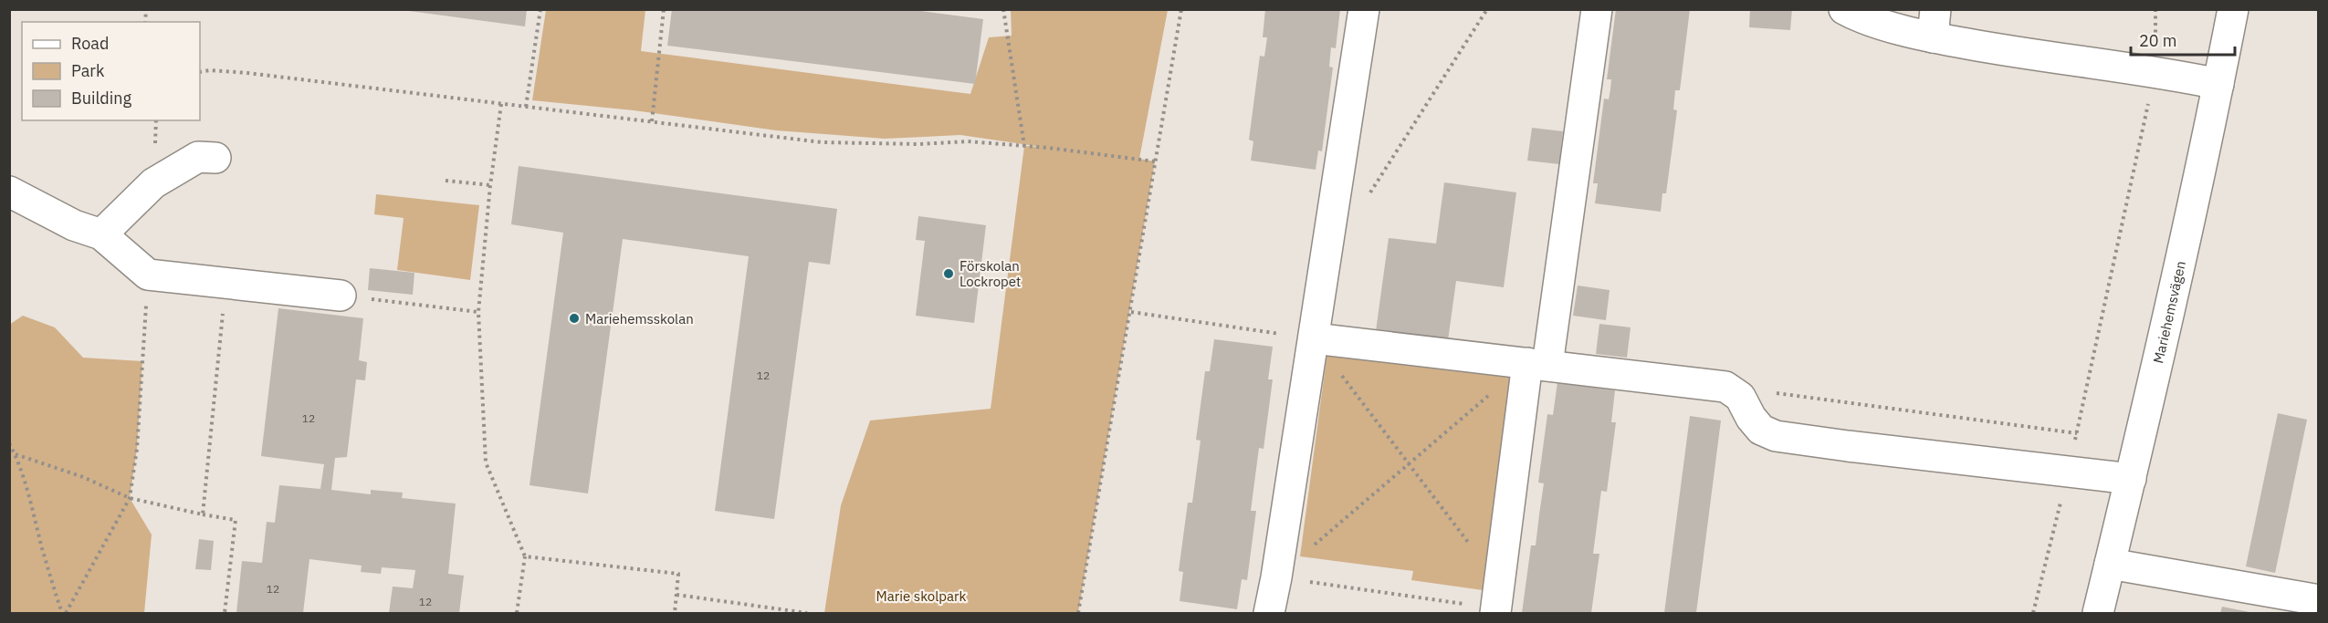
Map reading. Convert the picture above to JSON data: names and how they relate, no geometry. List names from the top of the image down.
{
  "streets": {
    "street": ["Mariehemsvägen"]
  },
  "parks": ["Marie skolpark"],
  "places": ["Förskolan Lockropet", "Mariehemsskolan"],
  "house_numbers": [
    "12",
    "12",
    "12",
    "12"
  ],
  "legend": ["Road", "Park", "Building"],
  "scale_bar": "20 m"
}
